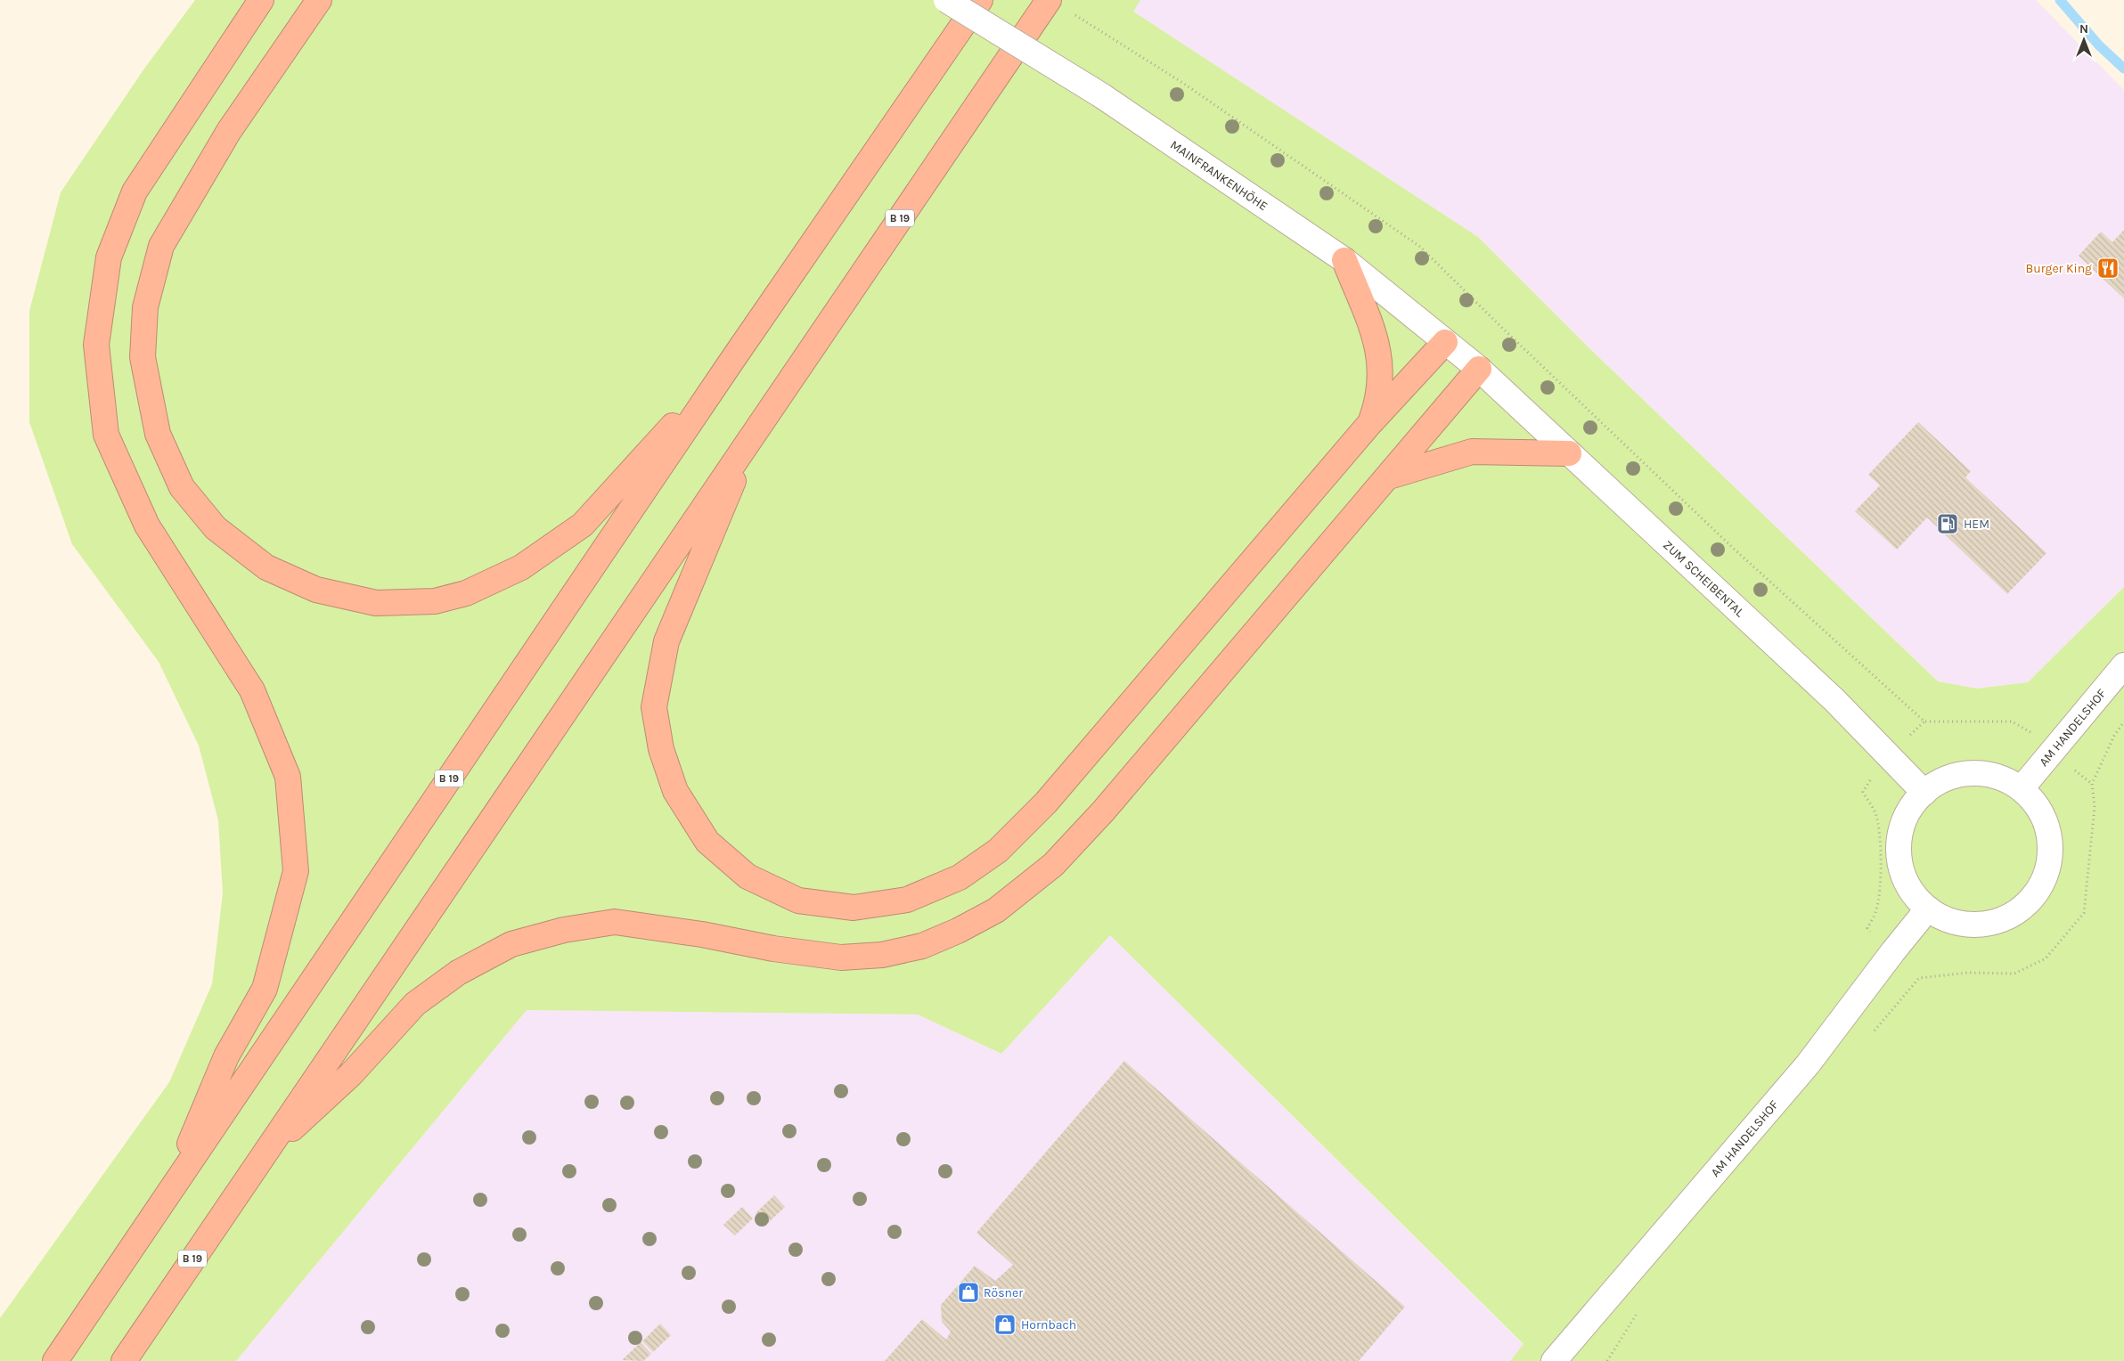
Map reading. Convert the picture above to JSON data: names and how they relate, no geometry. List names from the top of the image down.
{
  "streets": {
    "highway": ["B 19"],
    "street": ["MAINFRANKENHÖHE", "ZUM SCHEIBENTAL", "AM HANDELSHOF"]
  },
  "crossings": [
    ["MAINFRANKENHÖHE", "ZUM SCHEIBENTAL"],
    ["ZUM SCHEIBENTAL", "AM HANDELSHOF"]
  ],
  "places": {
    "restaurant": ["Burger King"],
    "fuel station": ["HEM"],
    "shop": ["Rösner", "Hornbach"]
  },
  "north": "top"
}
